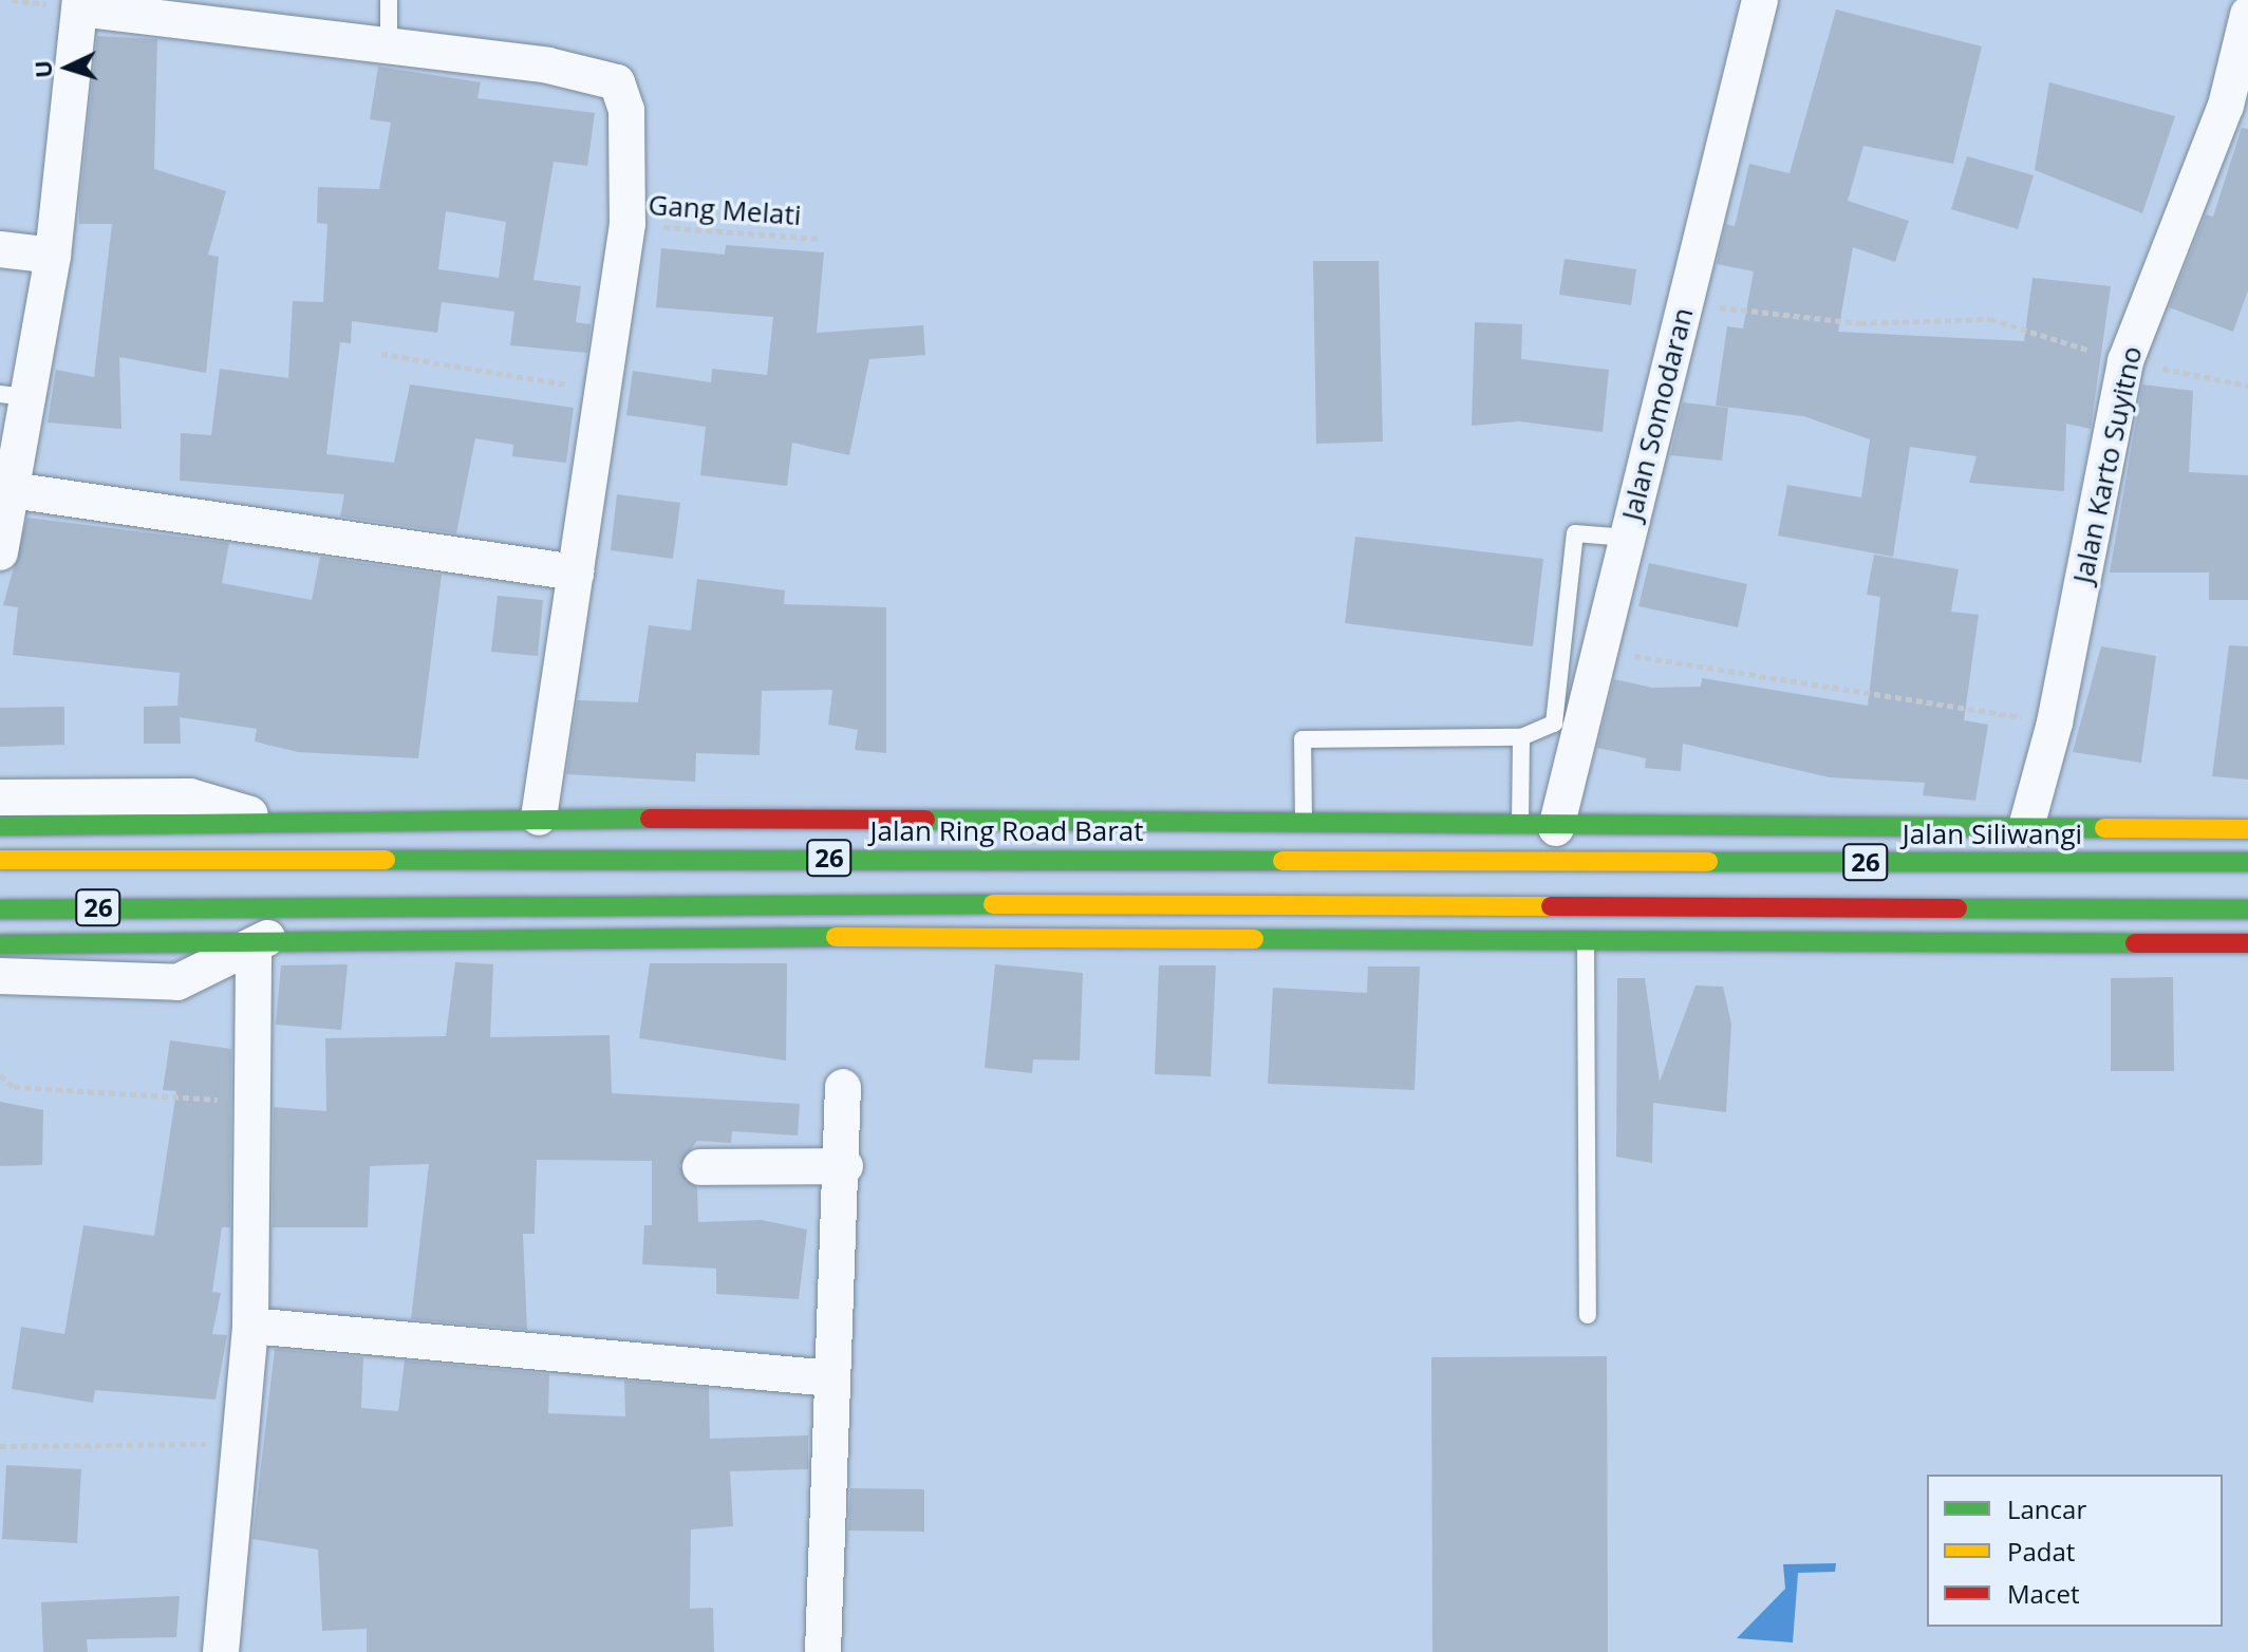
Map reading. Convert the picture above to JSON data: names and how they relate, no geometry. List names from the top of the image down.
{
  "streets": {
    "main road": ["Jalan Ring Road Barat", "Jalan Siliwangi", "26"],
    "street": ["Jalan Somodaran", "Jalan Karto Suyitno"],
    "path": ["Gang Melati"]
  },
  "crossings": [
    ["Jalan Ring Road Barat", "Jalan Siliwangi"]
  ],
  "legend": ["Lancar", "Padat", "Macet"],
  "north": "left"
}
